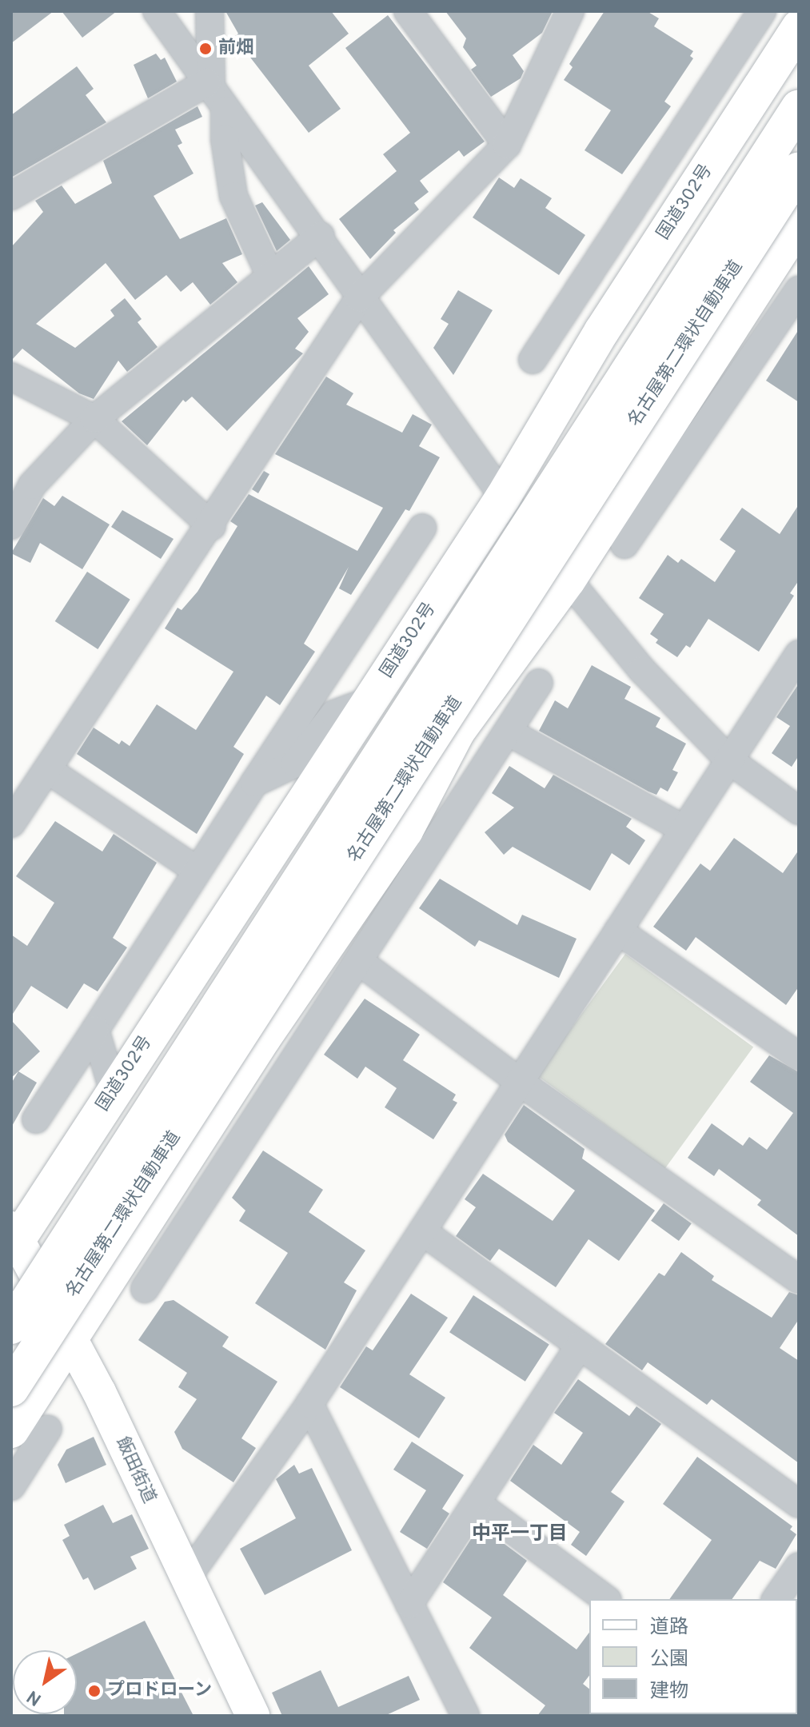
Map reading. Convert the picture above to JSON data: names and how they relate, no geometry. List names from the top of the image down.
{
  "streets": {
    "highway": ["国道302号", "名古屋第二環状自動車道"],
    "main road": ["飯田街道"]
  },
  "crossings": [
    ["国道302号", "飯田街道"]
  ],
  "districts": ["中平一丁目"],
  "places": ["前畑", "プロドローン"],
  "legend": ["道路", "公園", "建物"],
  "north": "bottom left"
}
